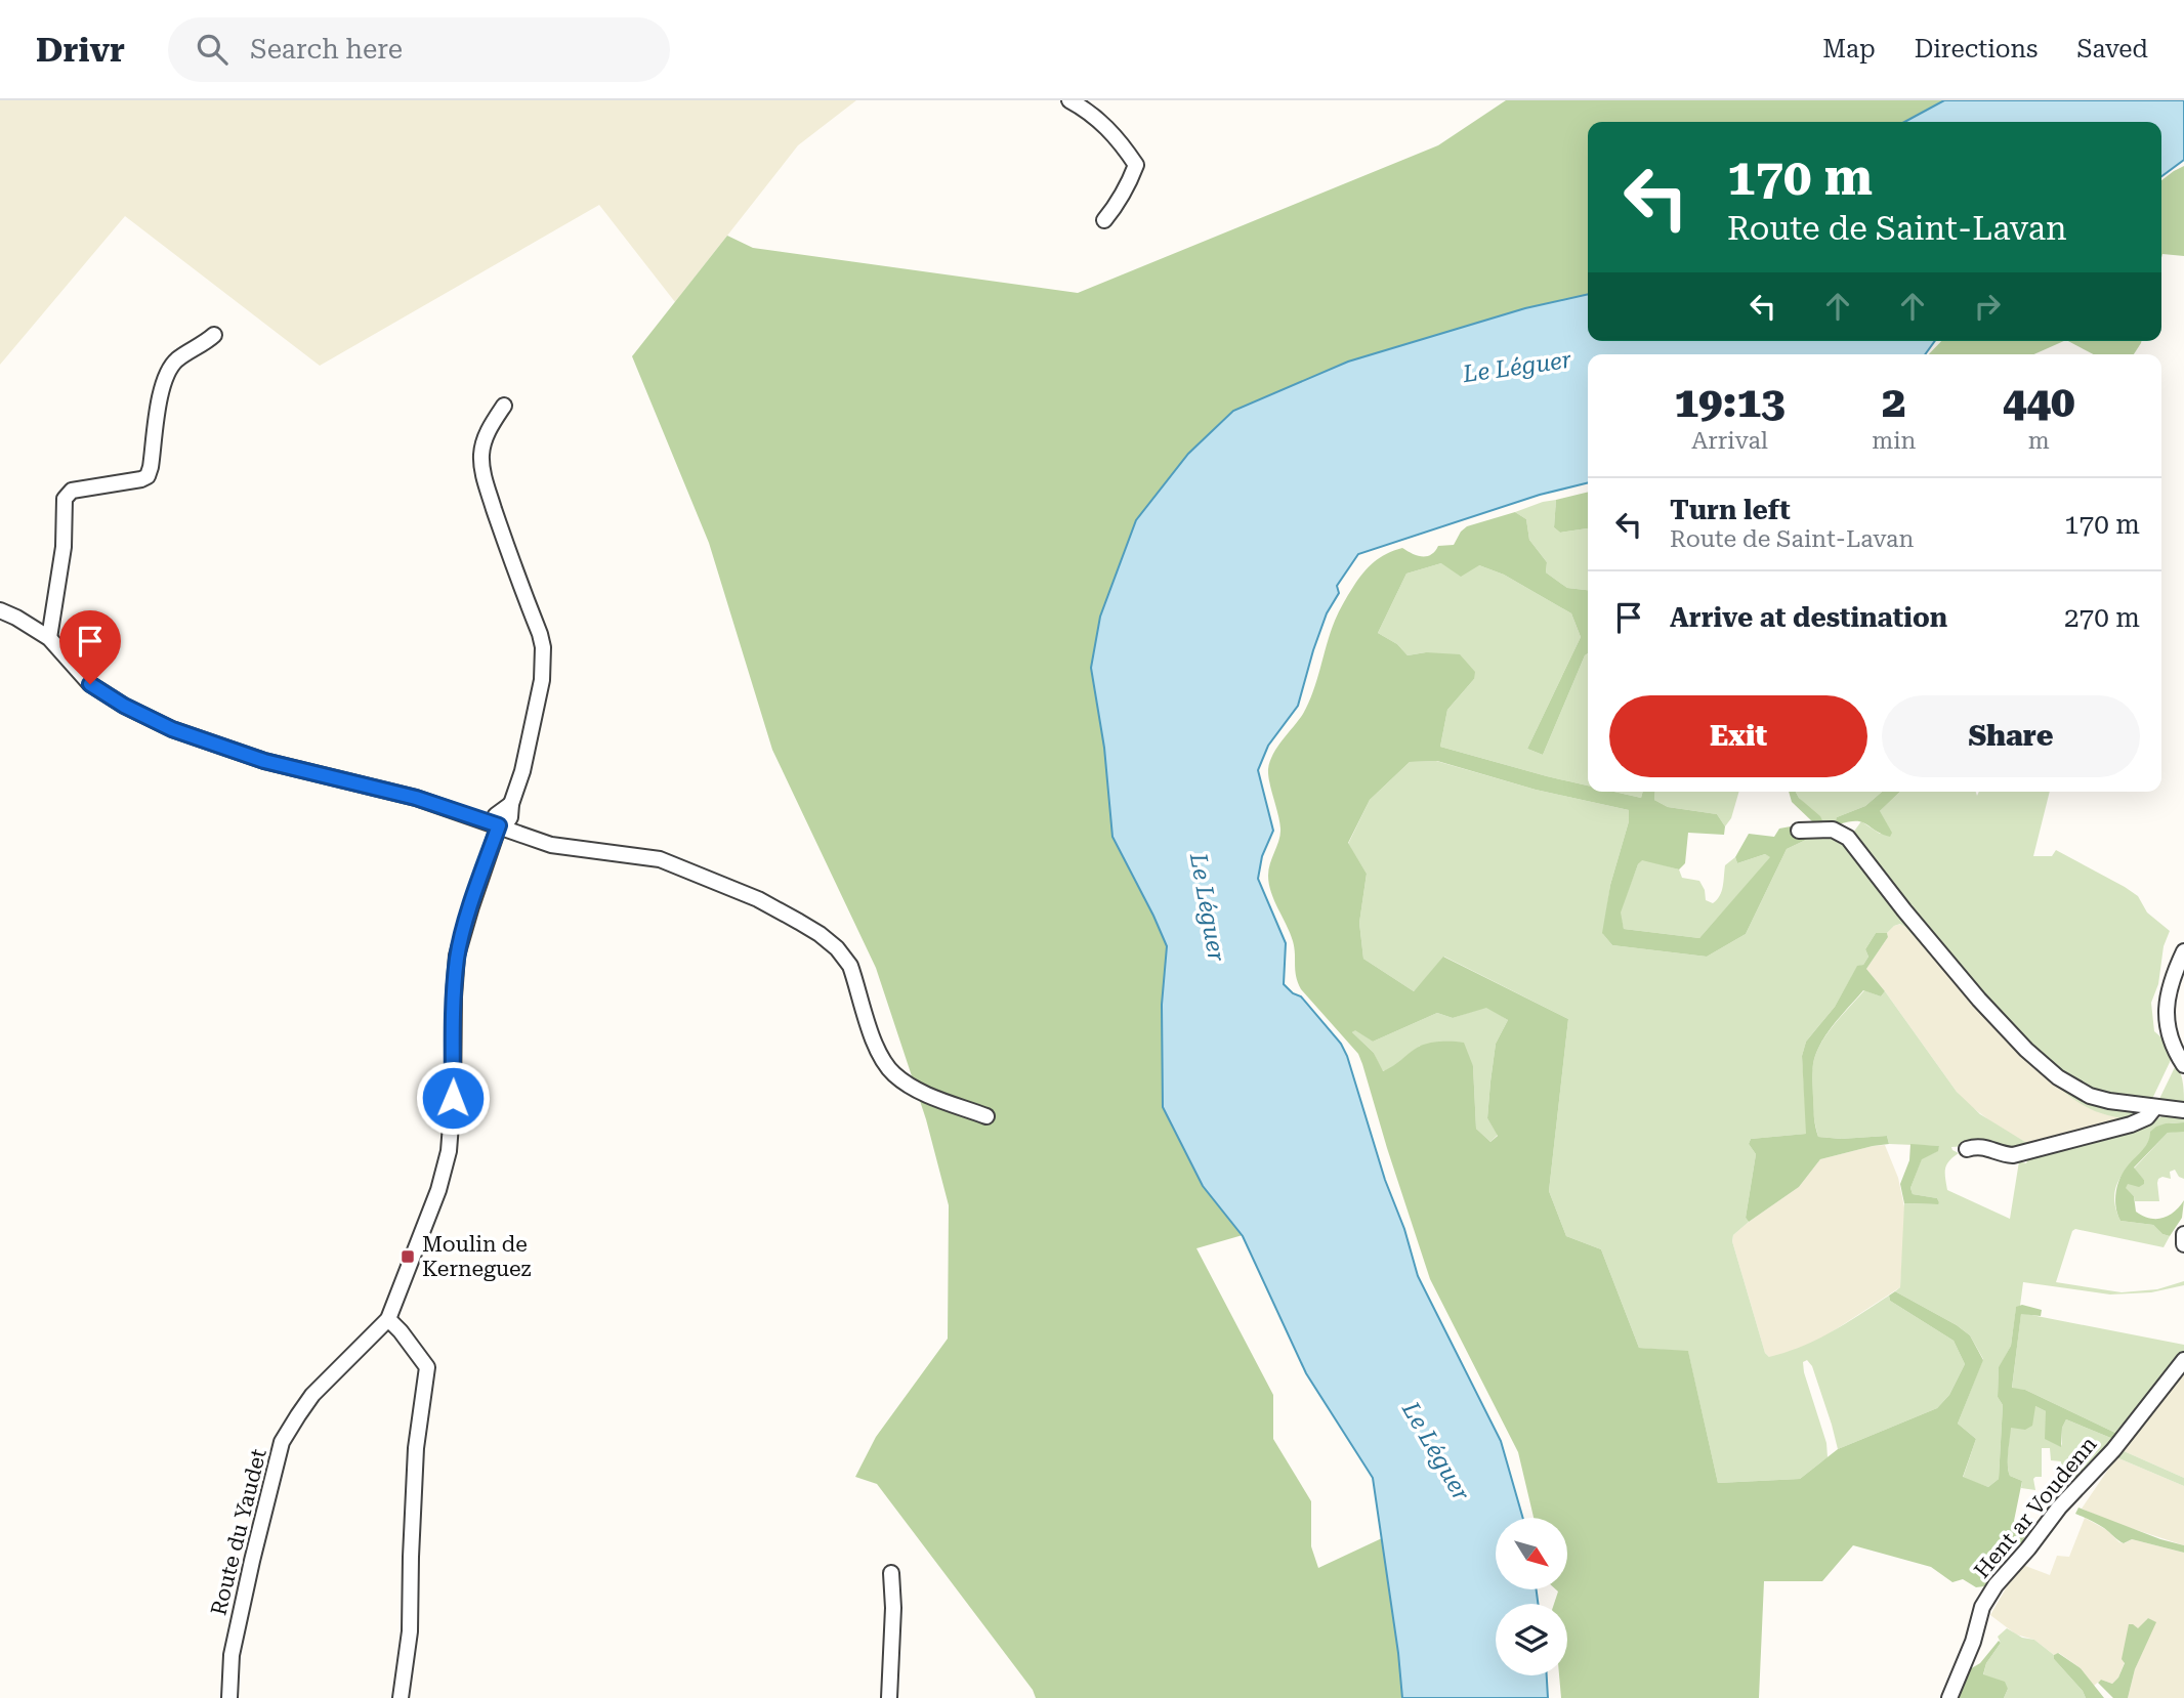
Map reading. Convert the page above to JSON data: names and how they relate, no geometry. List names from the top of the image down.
{
  "streets": {
    "street": ["Hent ar Voudenn", "Route du Yaudet"]
  },
  "water": ["Le Léguer"],
  "places": {
    "transit": ["Moulin de Kerneguez"]
  },
  "north": "bottom right",
  "page": {
    "header": "Drivr",
    "search": "Search here",
    "nav": ["Map", "Directions", "Saved"],
    "turn": ["170 m", "Route de Saint-Lavan"],
    "eta": [
      "19:13",
      "Arrival",
      "2",
      "min",
      "440",
      "m"
    ],
    "list": [
      {
        "name": "Turn left",
        "note": "Route de Saint-Lavan",
        "value": "170 m"
      },
      {
        "name": "Arrive at destination",
        "value": "270 m"
      }
    ],
    "buttons": ["Exit", "Share"]
  }
}
